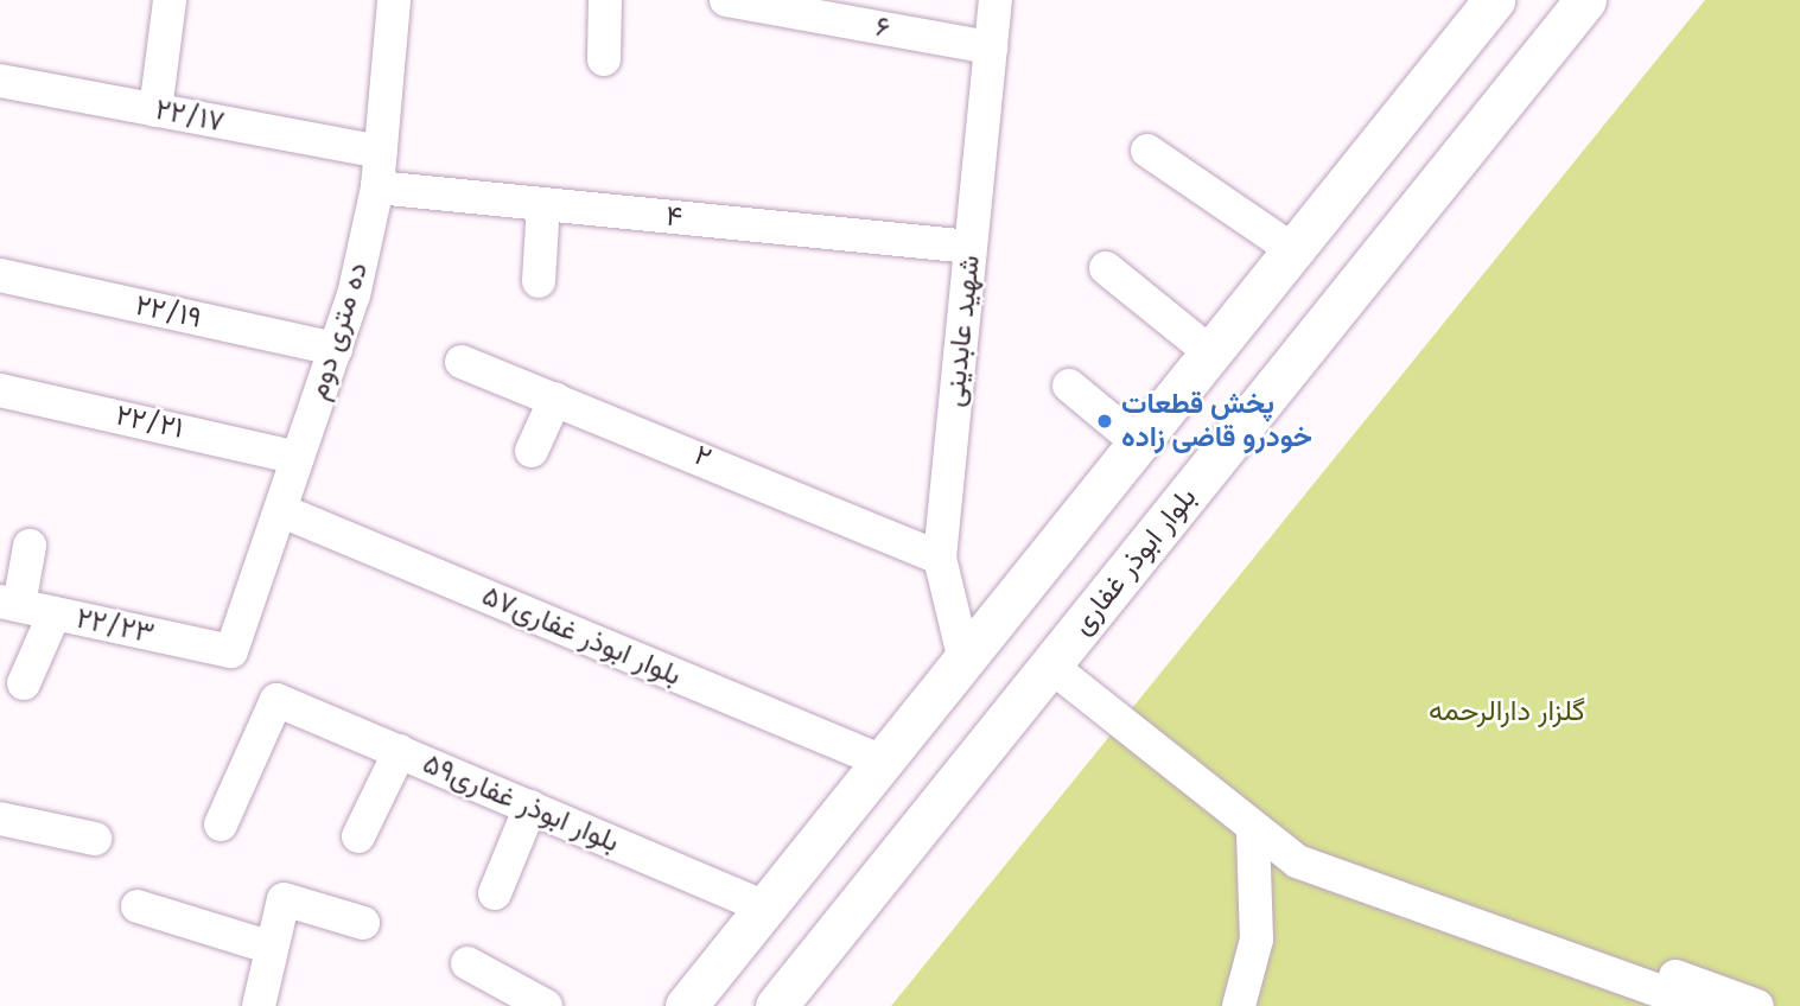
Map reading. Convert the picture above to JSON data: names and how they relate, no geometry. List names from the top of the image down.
{
  "streets": {
    "main road": ["بلوار ابوذر غفاری"],
    "street": [
      "۶",
      "۲۲/۱۷",
      "۴",
      "۲۲/۱۹",
      "ده متری دوم",
      "شهید عابدینی",
      "۲۲/۲۱",
      "۲",
      "۲۲/۲۳",
      "بلوار ابوذر غفاری۵۷",
      "بلوار ابوذر غفاری۵۹"
    ]
  },
  "crossings": [
    ["۶", "شهید عابدینی"],
    ["۲۲/۱۷", "ده متری دوم"],
    ["۴", "ده متری دوم"],
    ["۴", "شهید عابدینی"],
    ["۲۲/۱۹", "ده متری دوم"],
    ["ده متری دوم", "۲۲/۲۱"],
    ["ده متری دوم", "۲۲/۲۳"],
    ["ده متری دوم", "بلوار ابوذر غفاری۵۷"],
    ["شهید عابدینی", "۲"]
  ],
  "parks": ["گلزار دارالرحمه"],
  "places": ["پخش قطعات خودرو قاضی زاده"]
}
